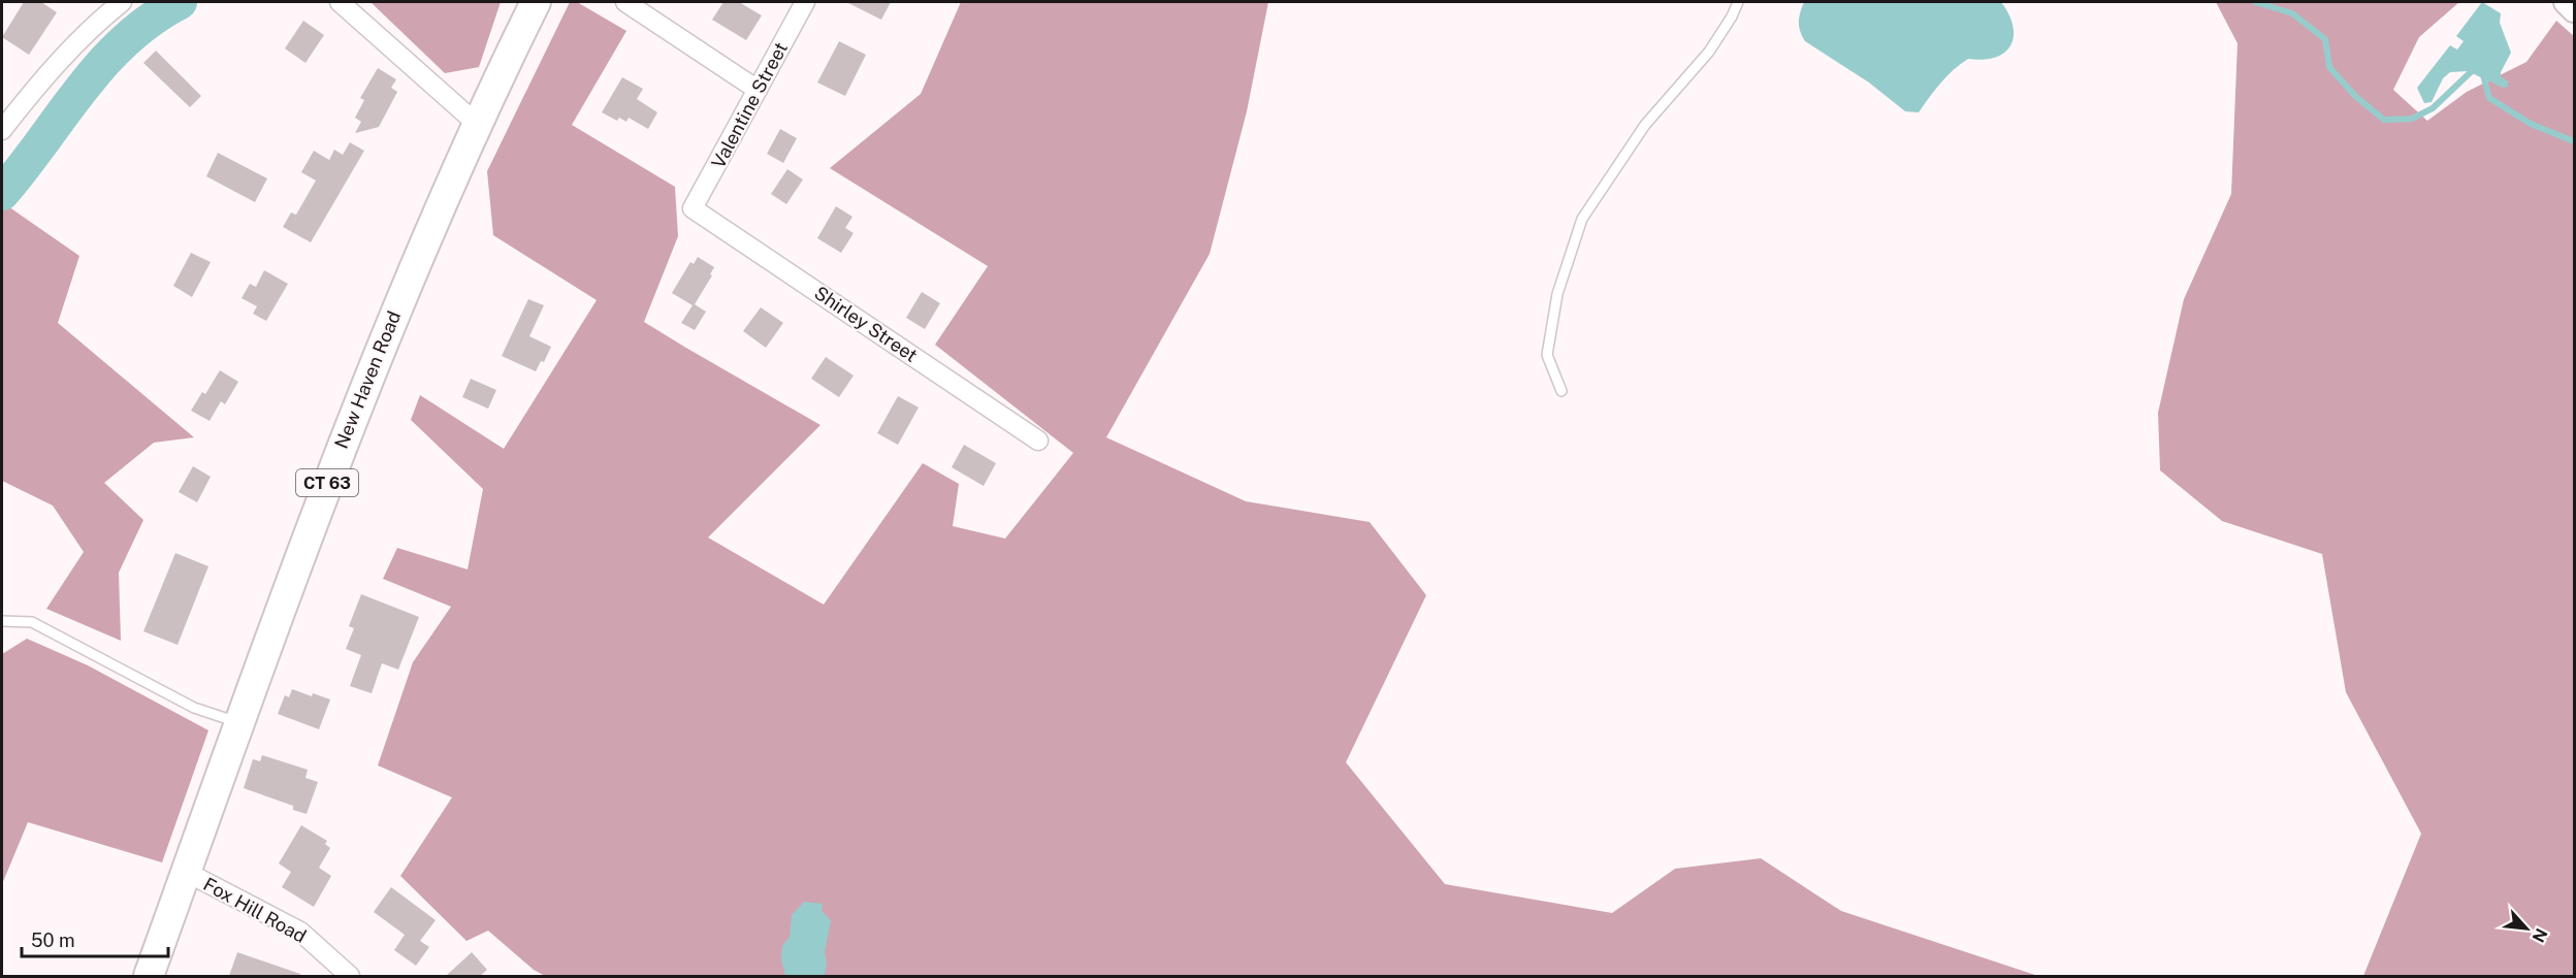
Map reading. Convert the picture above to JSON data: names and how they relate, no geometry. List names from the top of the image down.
{
  "streets": {
    "main road": ["New Haven Road", "CT 63"],
    "street": ["Valentine Street", "Shirley Street", "Fox Hill Road"]
  },
  "crossings": [
    ["Valentine Street", "Shirley Street"],
    ["New Haven Road", "Fox Hill Road"]
  ],
  "scale_bar": "50 m",
  "north": "bottom right"
}
